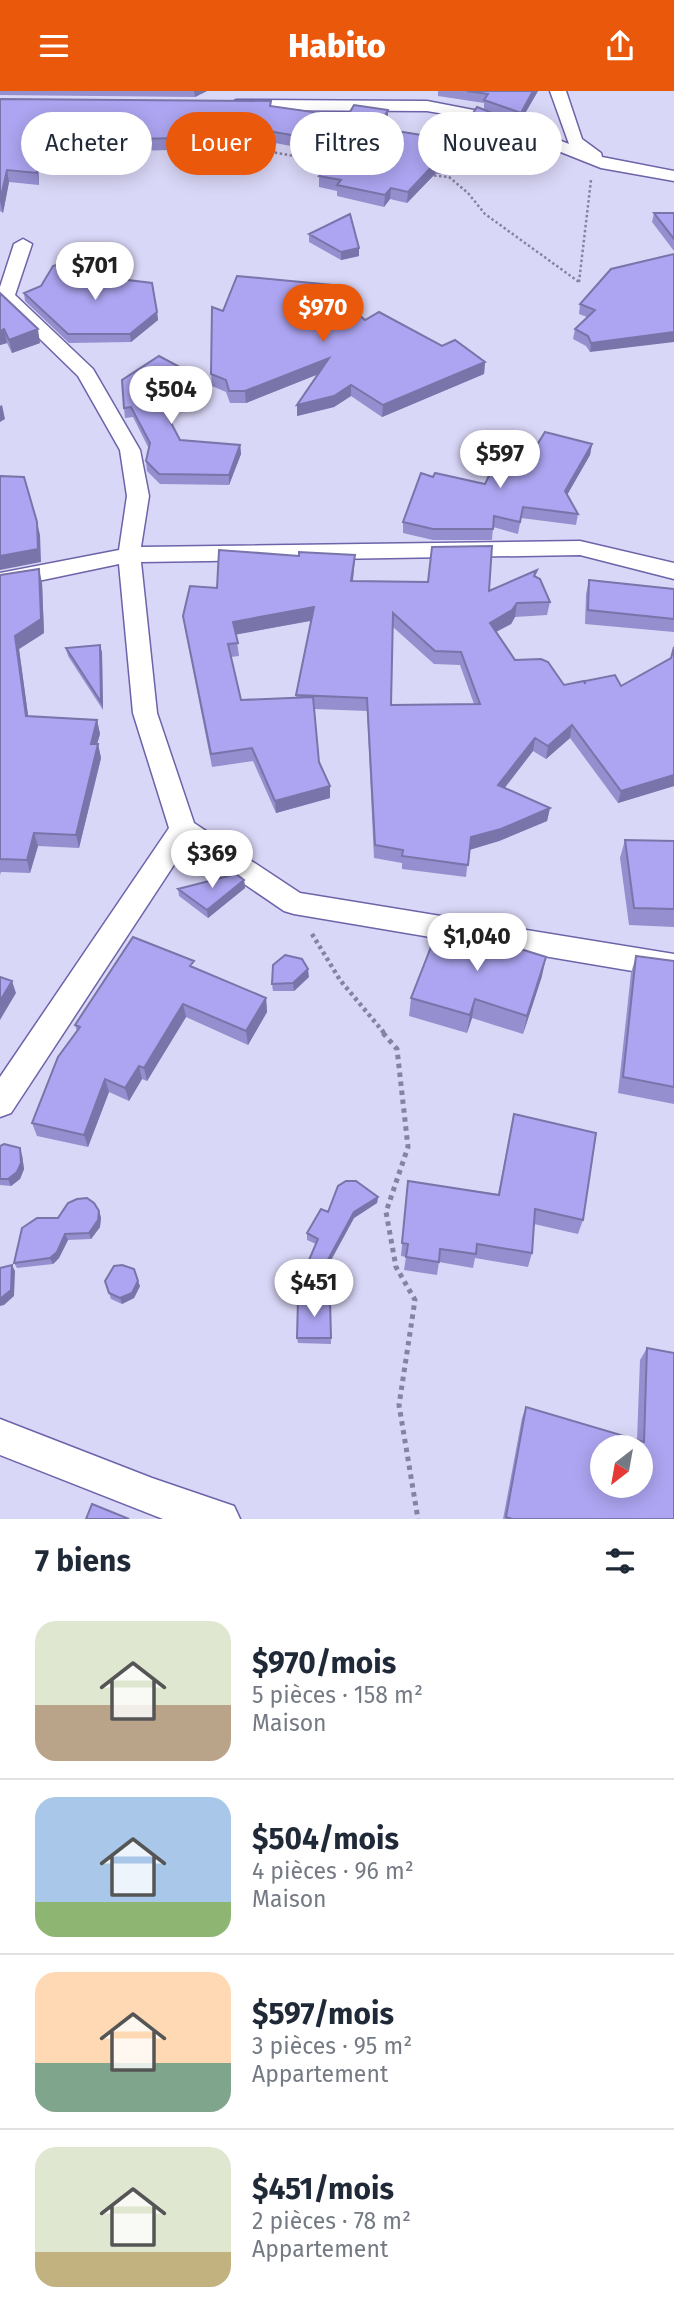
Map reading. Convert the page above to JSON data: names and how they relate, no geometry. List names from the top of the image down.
{
  "north": "bottom left",
  "page": {
    "header": "Habito",
    "chip": [
      "Acheter",
      "Louer",
      "Filtres",
      "Nouveau"
    ],
    "price": [
      "$701",
      "$970",
      "$504",
      "$597",
      "$369",
      "$1,040",
      "$451"
    ],
    "heading": "7 biens",
    "list": [
      {
        "name": "$970/mois",
        "note": "5 pièces · 158 m² · Maison"
      },
      {
        "name": "$504/mois",
        "note": "4 pièces · 96 m² · Maison"
      },
      {
        "name": "$597/mois",
        "note": "3 pièces · 95 m² · Appartement"
      },
      {
        "name": "$451/mois",
        "note": "2 pièces · 78 m² · Appartement"
      }
    ]
  }
}
